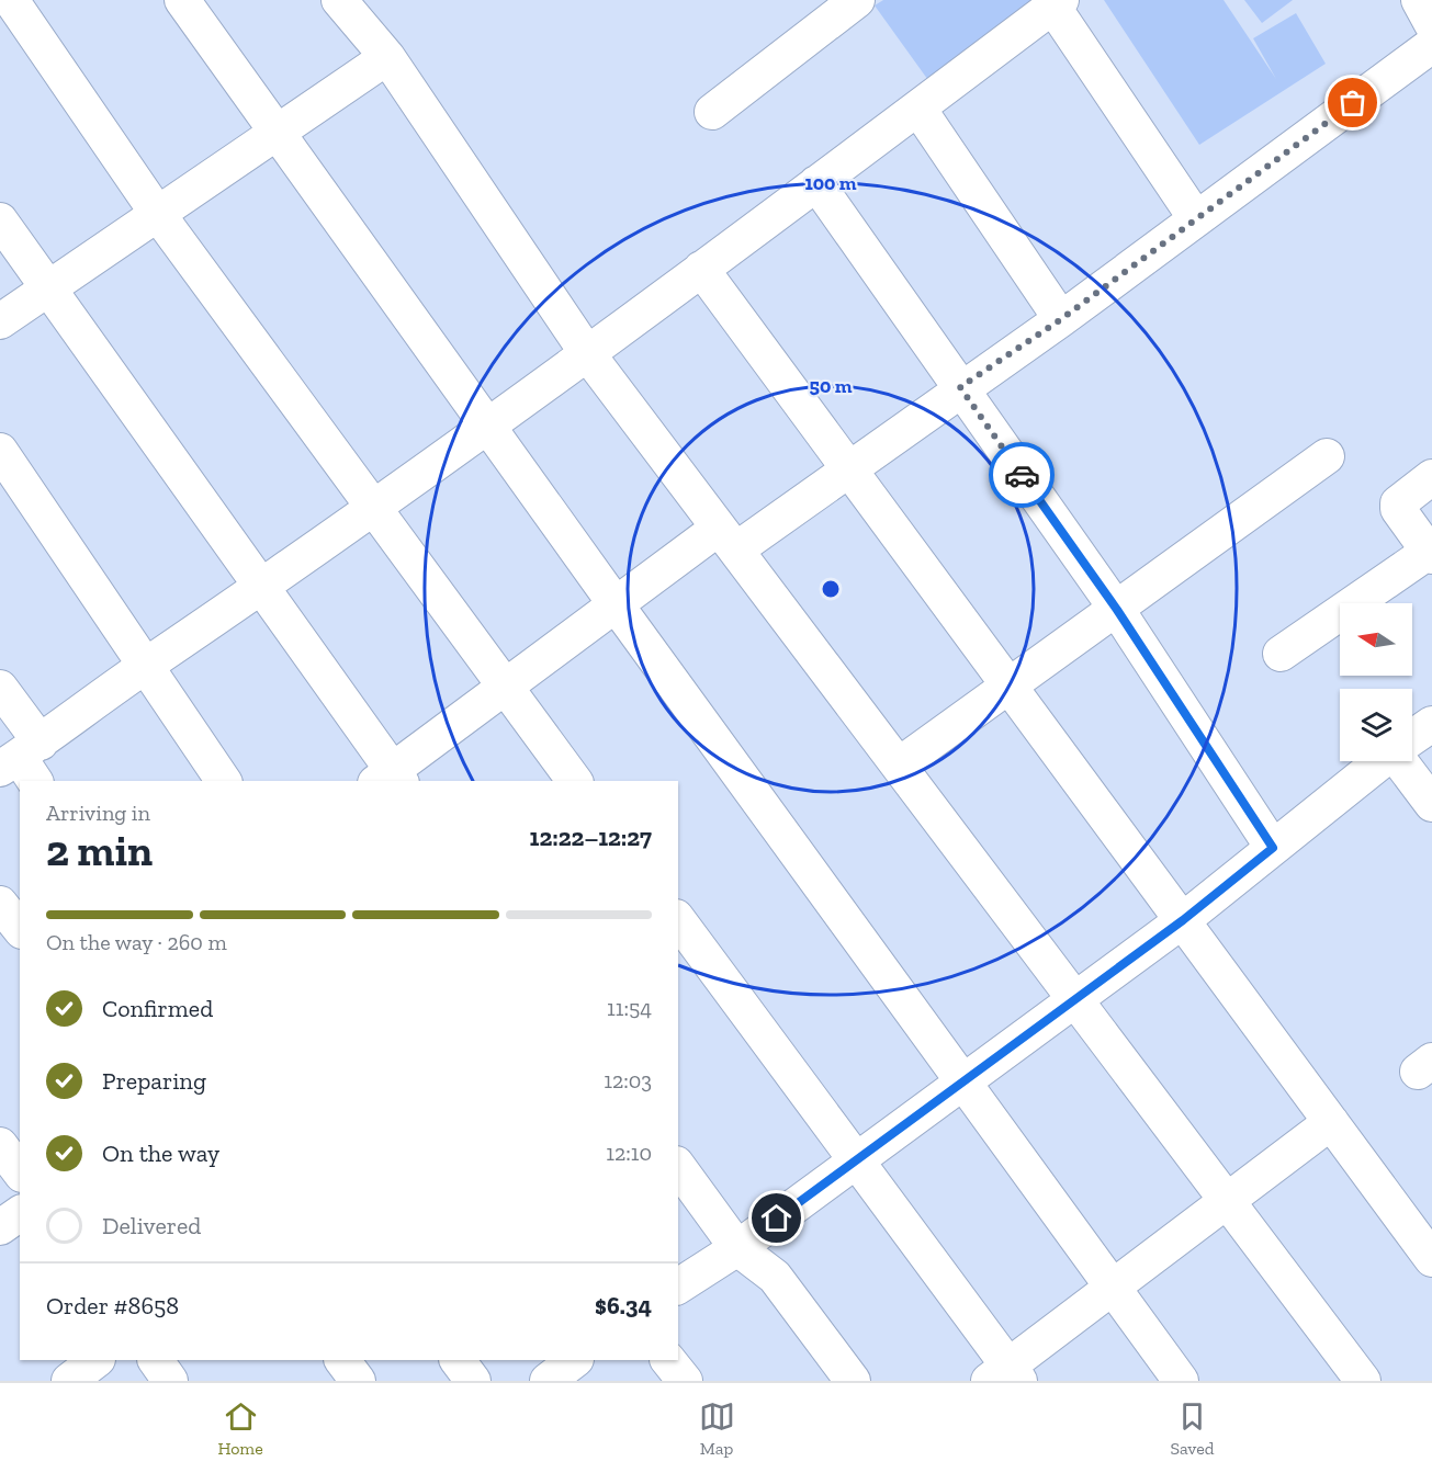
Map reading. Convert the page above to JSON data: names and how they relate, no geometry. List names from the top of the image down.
{
  "north": "left",
  "page": {
    "heading": ["2 min", "Arriving in", "12:22–12:27"],
    "panel": ["Order #8658", "$6.34"],
    "bar": "On the way · 260 m",
    "list": [
      ["Confirmed", "11:54"],
      ["Preparing", "12:03"],
      ["On the way", "12:10"],
      "Delivered"
    ],
    "tabs": ["Home", "Map", "Saved"]
  },
  "rings": ["100 m", "50 m"]
}
